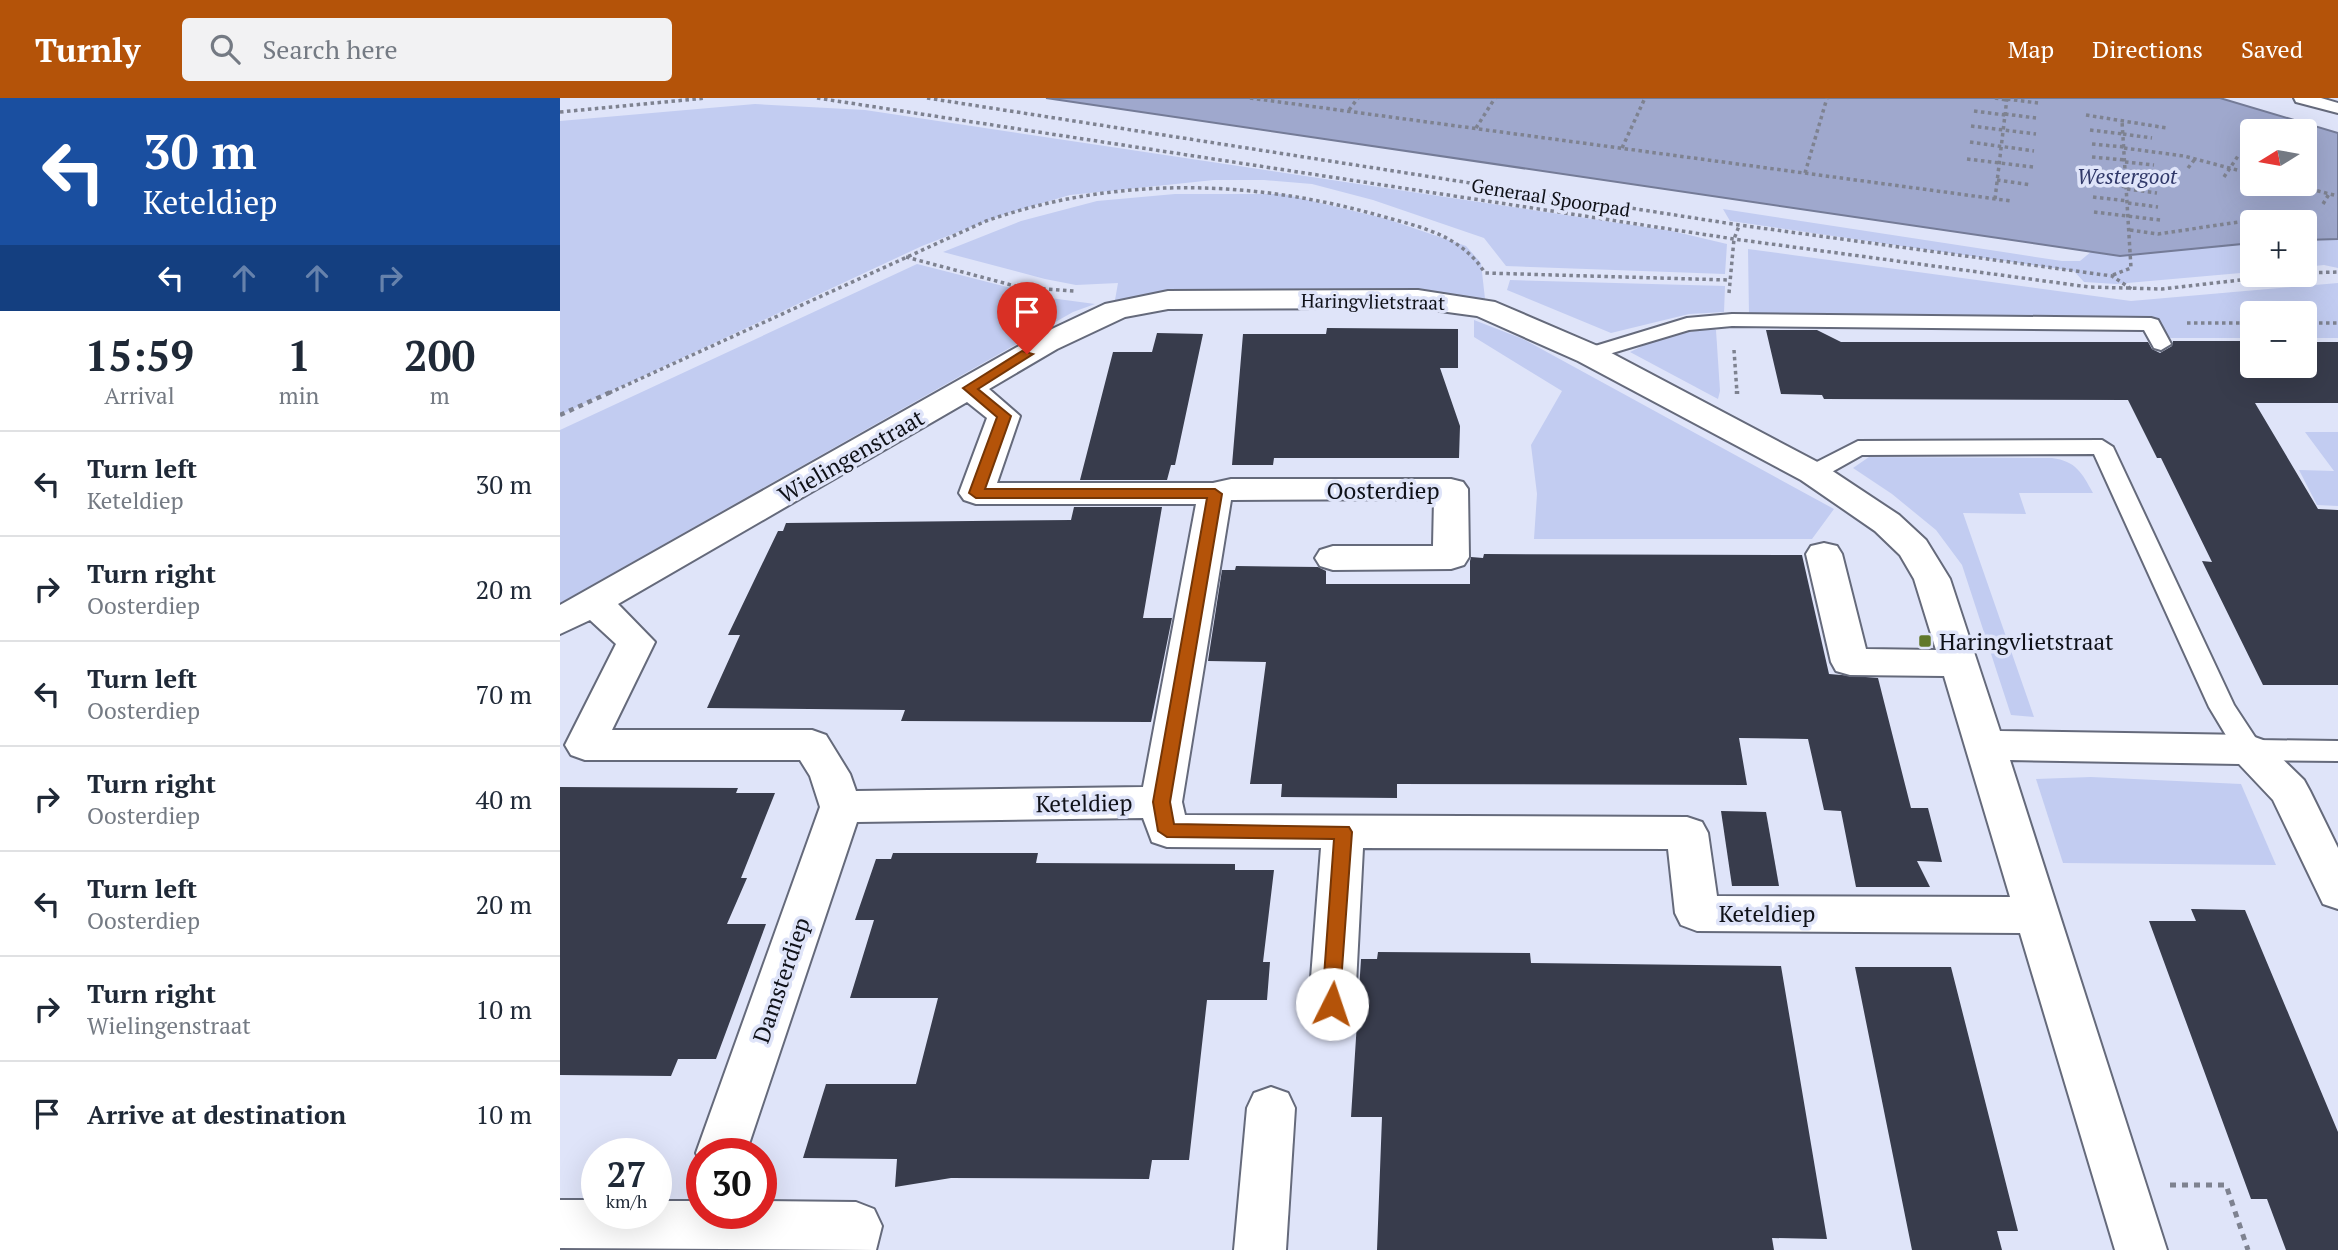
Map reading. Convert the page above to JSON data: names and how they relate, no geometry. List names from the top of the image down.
{
  "streets": {
    "street": [
      "Haringvlietstraat",
      "Wielingenstraat",
      "Oosterdiep",
      "Keteldiep",
      "Damsterdiep"
    ],
    "path": ["Generaal Spoorpad"]
  },
  "crossings": [
    ["Haringvlietstraat", "Wielingenstraat"],
    ["Haringvlietstraat", "Keteldiep"],
    ["Wielingenstraat", "Oosterdiep"],
    ["Keteldiep", "Damsterdiep"]
  ],
  "water": ["Westergoot"],
  "places": {
    "transit": ["Haringvlietstraat"]
  },
  "north": "left",
  "page": {
    "header": "Turnly",
    "search": "Search here",
    "nav": ["Map", "Directions", "Saved"],
    "turn": ["30 m", "Keteldiep"],
    "map_buttons": ["+", "−"],
    "eta": [
      "15:59",
      "Arrival",
      "1",
      "min",
      "200",
      "m"
    ],
    "list": [
      {
        "name": "Turn left",
        "note": "Keteldiep",
        "value": "30 m"
      },
      {
        "name": "Turn right",
        "note": "Oosterdiep",
        "value": "20 m"
      },
      {
        "name": "Turn left",
        "note": "Oosterdiep",
        "value": "70 m"
      },
      {
        "name": "Turn right",
        "note": "Oosterdiep",
        "value": "40 m"
      },
      {
        "name": "Turn left",
        "note": "Oosterdiep",
        "value": "20 m"
      },
      {
        "name": "Turn right",
        "note": "Wielingenstraat",
        "value": "10 m"
      },
      {
        "name": "Arrive at destination",
        "value": "10 m"
      }
    ],
    "speed": "27 km/h",
    "limit": "30"
  }
}
